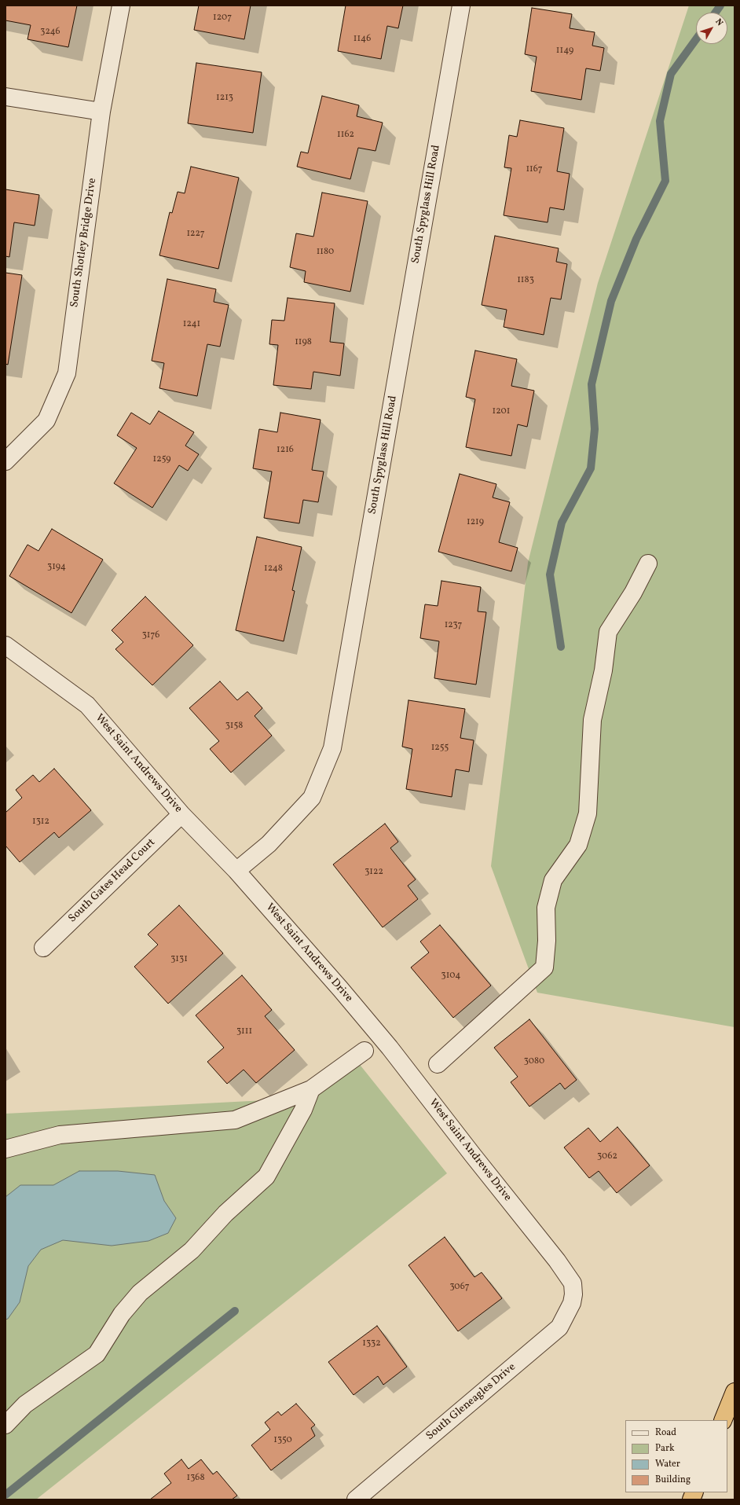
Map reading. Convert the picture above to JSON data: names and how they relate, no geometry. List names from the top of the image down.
{
  "streets": {
    "street": [
      "South Spyglass Hill Road",
      "South Shotley Bridge Drive",
      "West Saint Andrews Drive",
      "South Gates Head Court",
      "South Gleneagles Drive"
    ]
  },
  "crossings": [
    ["South Spyglass Hill Road", "West Saint Andrews Drive"],
    ["West Saint Andrews Drive", "South Gates Head Court"],
    ["West Saint Andrews Drive", "South Gleneagles Drive"]
  ],
  "house_numbers": [
    "1207",
    "3246",
    "1146",
    "1149",
    "1213",
    "1162",
    "1167",
    "1227",
    "1180",
    "1183",
    "1241",
    "1198",
    "1201",
    "1216",
    "1259",
    "1219",
    "3194",
    "1248",
    "1237",
    "3176",
    "3158",
    "1255",
    "1312",
    "3122",
    "3131",
    "3104",
    "3111",
    "3080",
    "3062",
    "3067",
    "1332",
    "1350",
    "1368"
  ],
  "legend": [
    "Road",
    "Park",
    "Water",
    "Building"
  ],
  "north": "top right"
}
